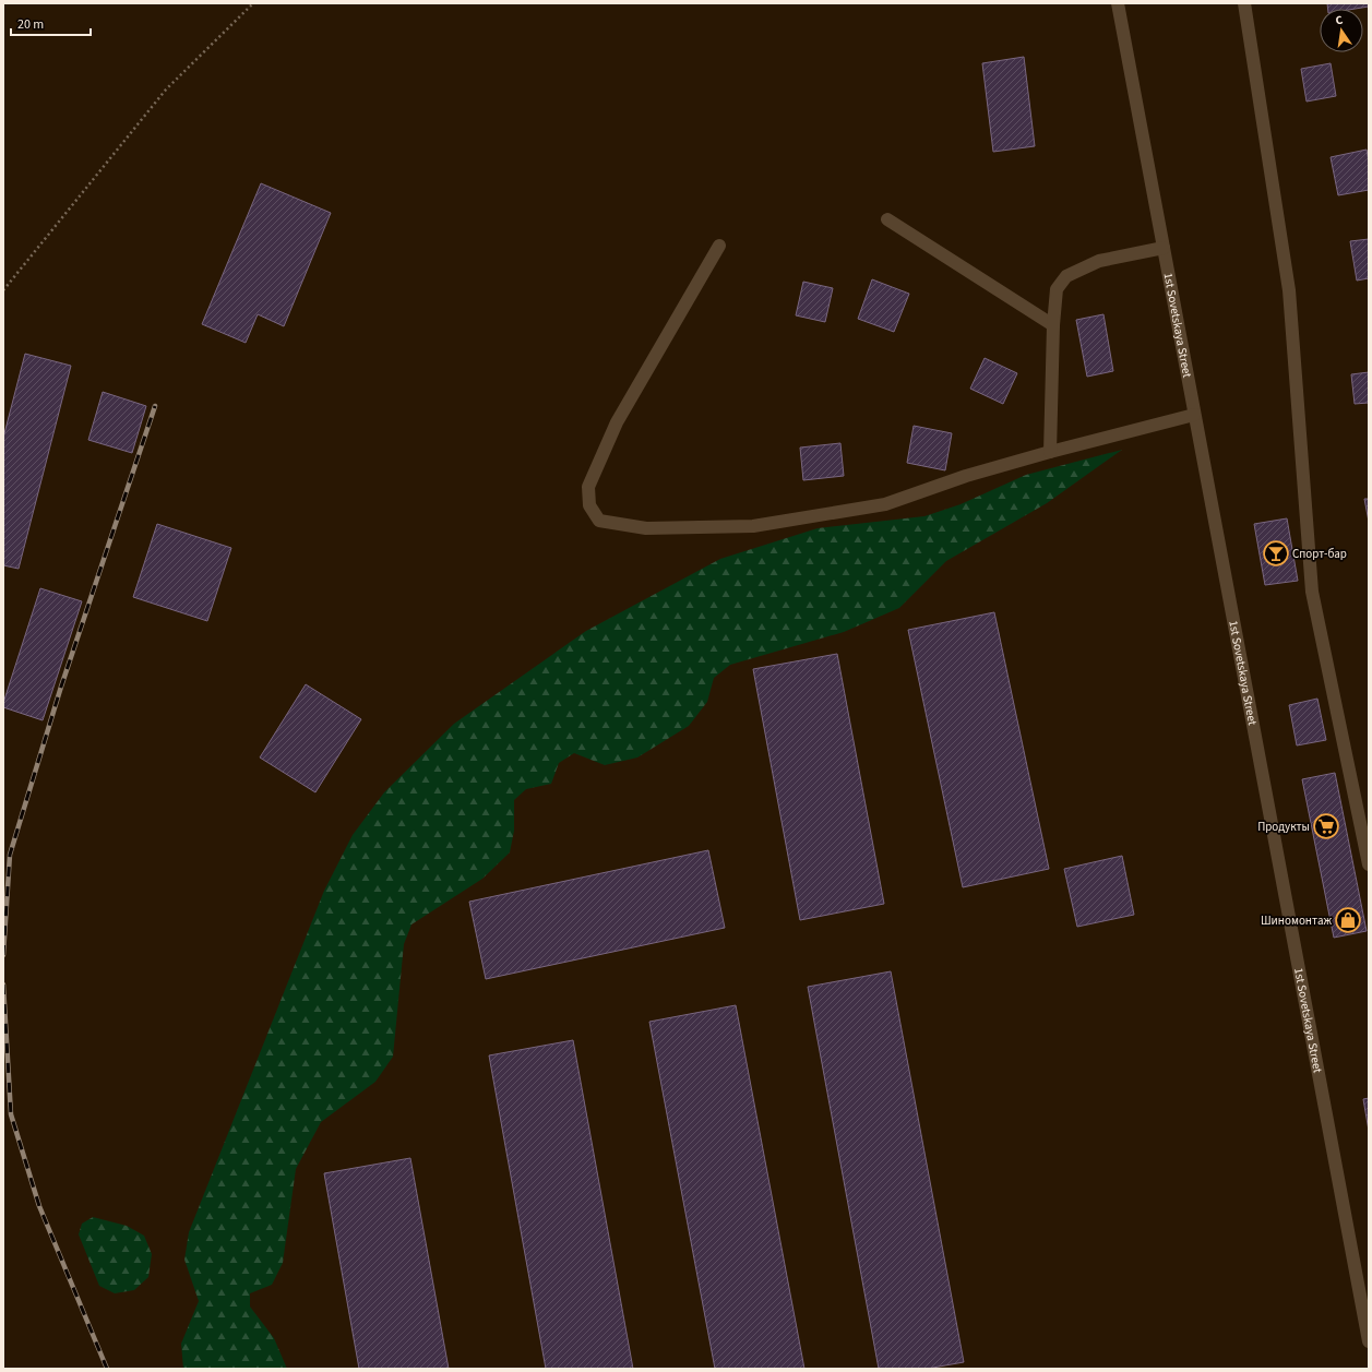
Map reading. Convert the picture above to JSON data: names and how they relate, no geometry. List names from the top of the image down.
{
  "streets": {
    "street": ["1st Sovetskaya Street"]
  },
  "places": {
    "bar": ["Спорт-бар"],
    "supermarket": ["Продукты"],
    "shop": ["Шиномонтаж"]
  },
  "scale_bar": "20 m",
  "north": "top"
}
